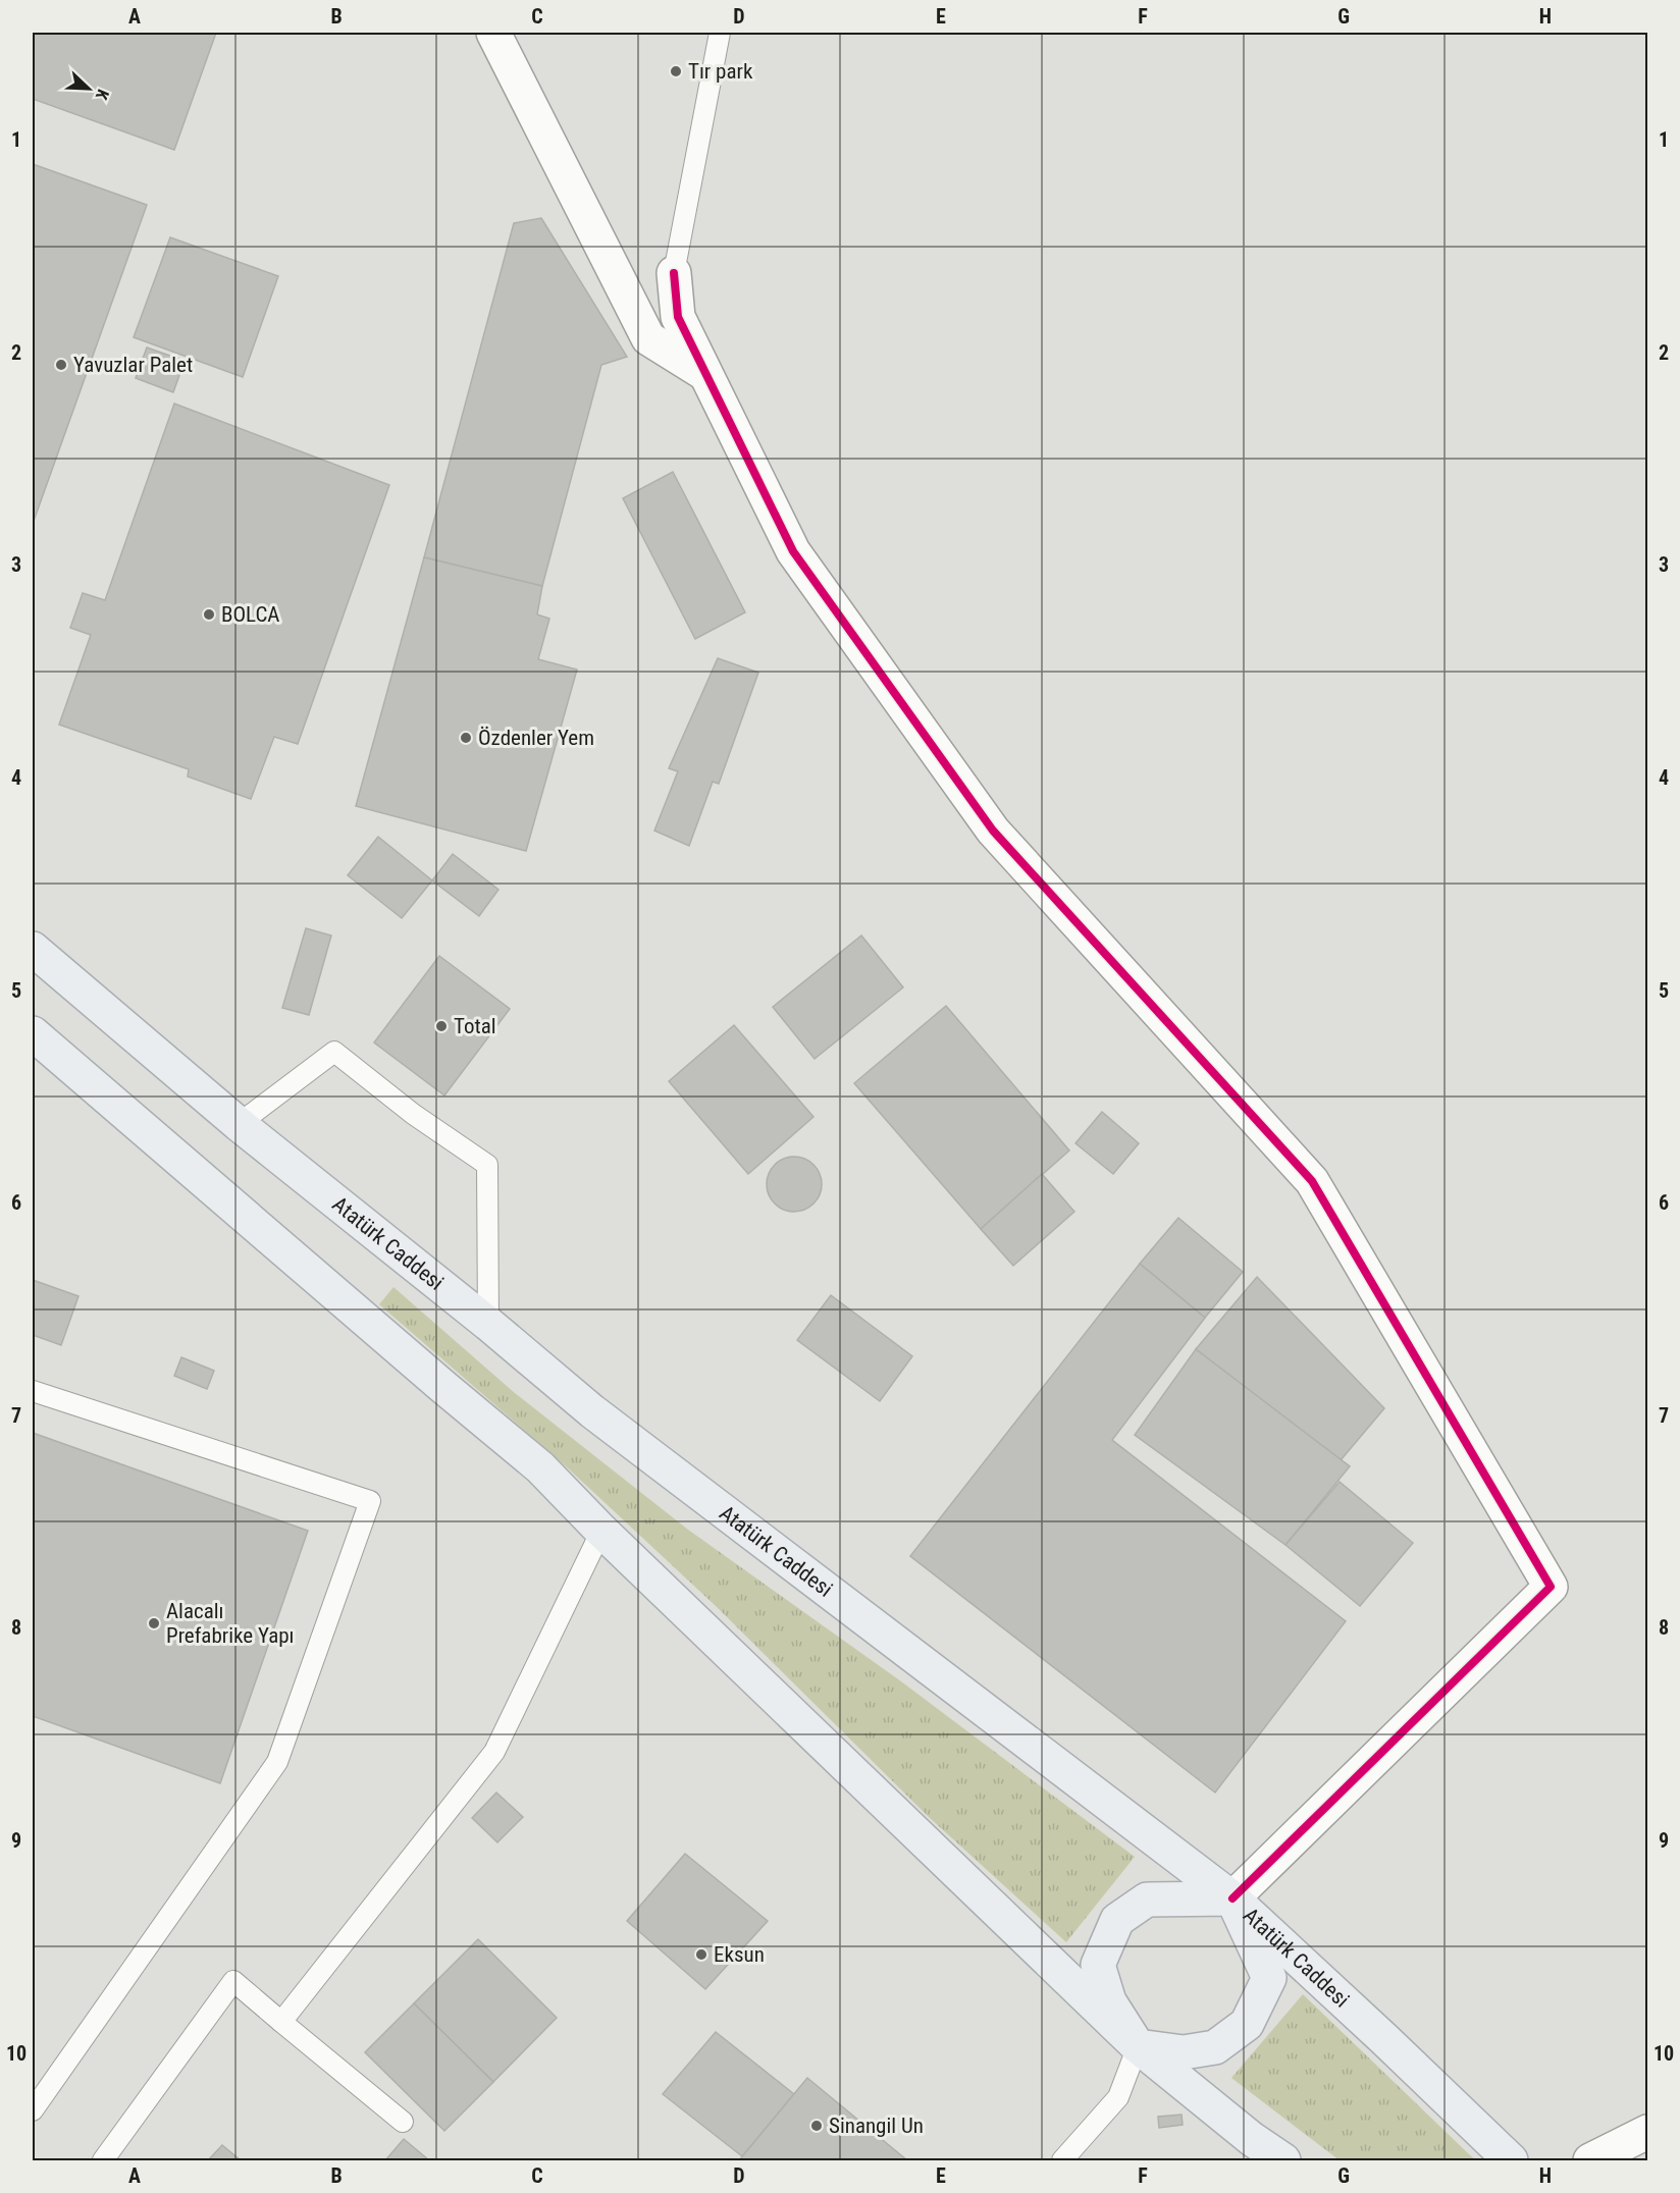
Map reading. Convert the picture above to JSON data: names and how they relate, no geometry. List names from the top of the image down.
{
  "streets": {
    "main road": ["Atatürk Caddesi"]
  },
  "places": [
    "Tır park",
    "Yavuzlar Palet",
    "BOLCA",
    "Özdenler Yem",
    "Total",
    "Alacalı Prefabrike Yapı",
    "Eksun",
    "Sinangil Un"
  ],
  "north": "bottom right",
  "grid": {
    "columns": [
      "A",
      "B",
      "C",
      "D",
      "E",
      "F",
      "G",
      "H"
    ],
    "rows": [
      "1",
      "2",
      "3",
      "4",
      "5",
      "6",
      "7",
      "8",
      "9",
      "10"
    ]
  }
}
